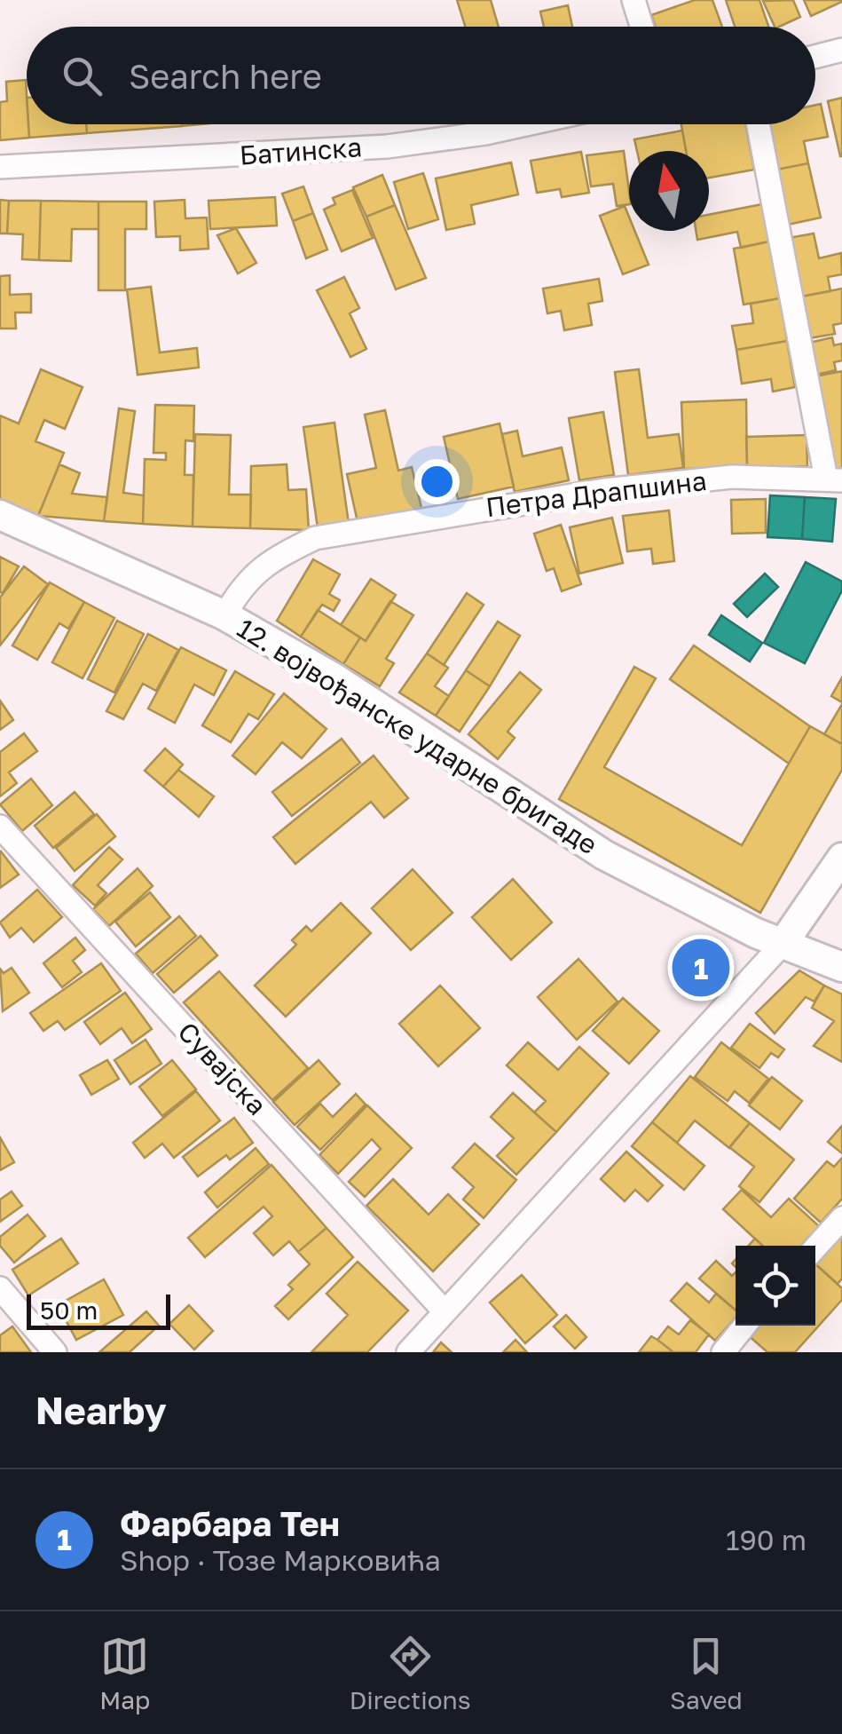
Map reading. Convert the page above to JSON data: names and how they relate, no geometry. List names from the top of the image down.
{
  "streets": {
    "main road": ["12. војвођанске ударне бригаде"],
    "street": ["Батинска", "Петра Драпшина", "Сувајска"]
  },
  "crossings": [
    ["Петра Драпшина", "12. војвођанске ударне бригаде"]
  ],
  "scale_bar": "50 m",
  "north": "top",
  "page": {
    "search": "Search here",
    "pins": "1",
    "scale": "50 m",
    "heading": "Nearby",
    "list": [
      {
        "mark": "1",
        "name": "Фарбара Тен",
        "note": "Shop · Тозе Марковића",
        "value": "190 m"
      }
    ],
    "nav": ["Map", "Directions", "Saved"]
  }
}
